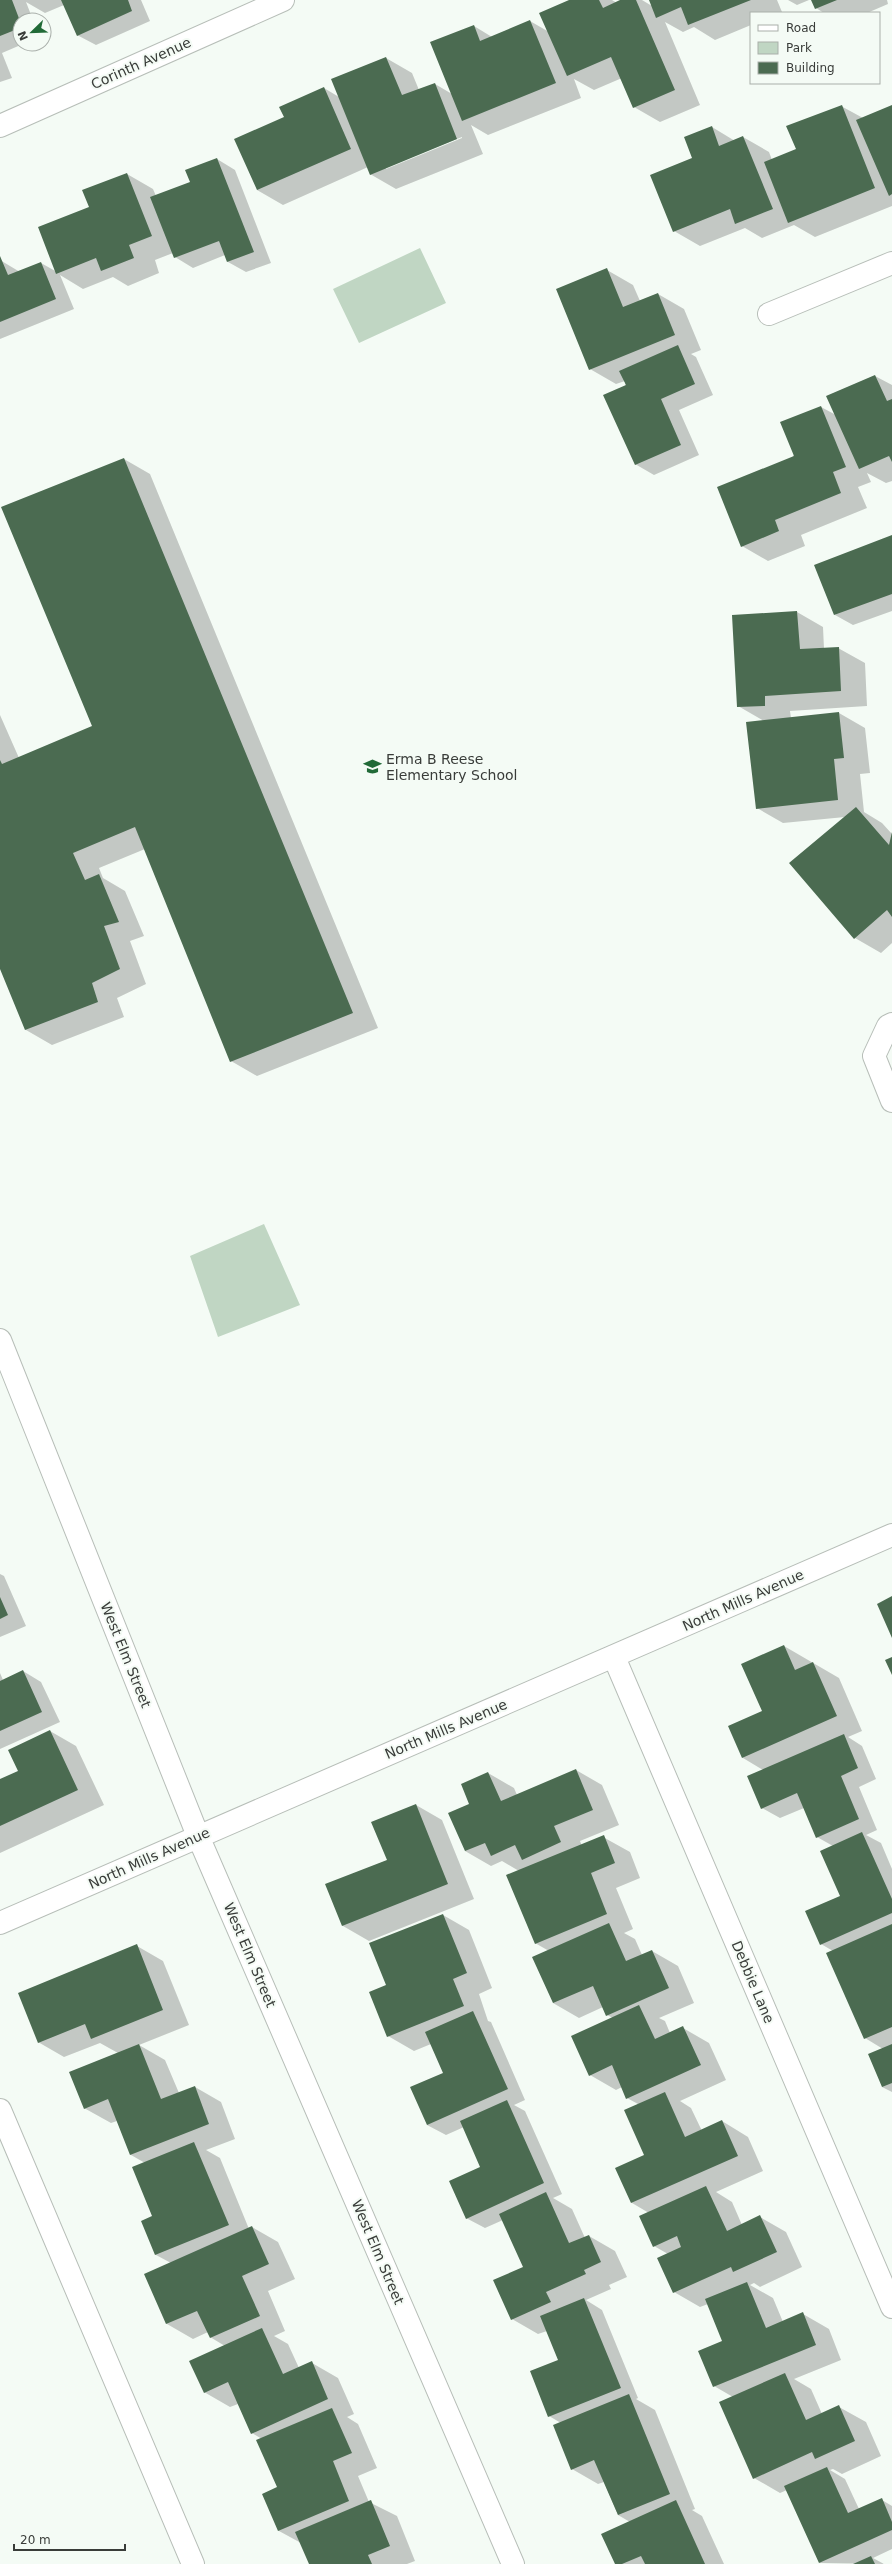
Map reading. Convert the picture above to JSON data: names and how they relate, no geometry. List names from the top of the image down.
{
  "streets": {
    "street": [
      "Corinth Avenue",
      "North Mills Avenue",
      "West Elm Street",
      "Debbie Lane"
    ]
  },
  "crossings": [
    ["North Mills Avenue", "West Elm Street"],
    ["North Mills Avenue", "Debbie Lane"]
  ],
  "places": {
    "school or university": ["Erma B Reese Elementary School"]
  },
  "legend": ["Road", "Park", "Building"],
  "scale_bar": "20 m",
  "north": "bottom left"
}
